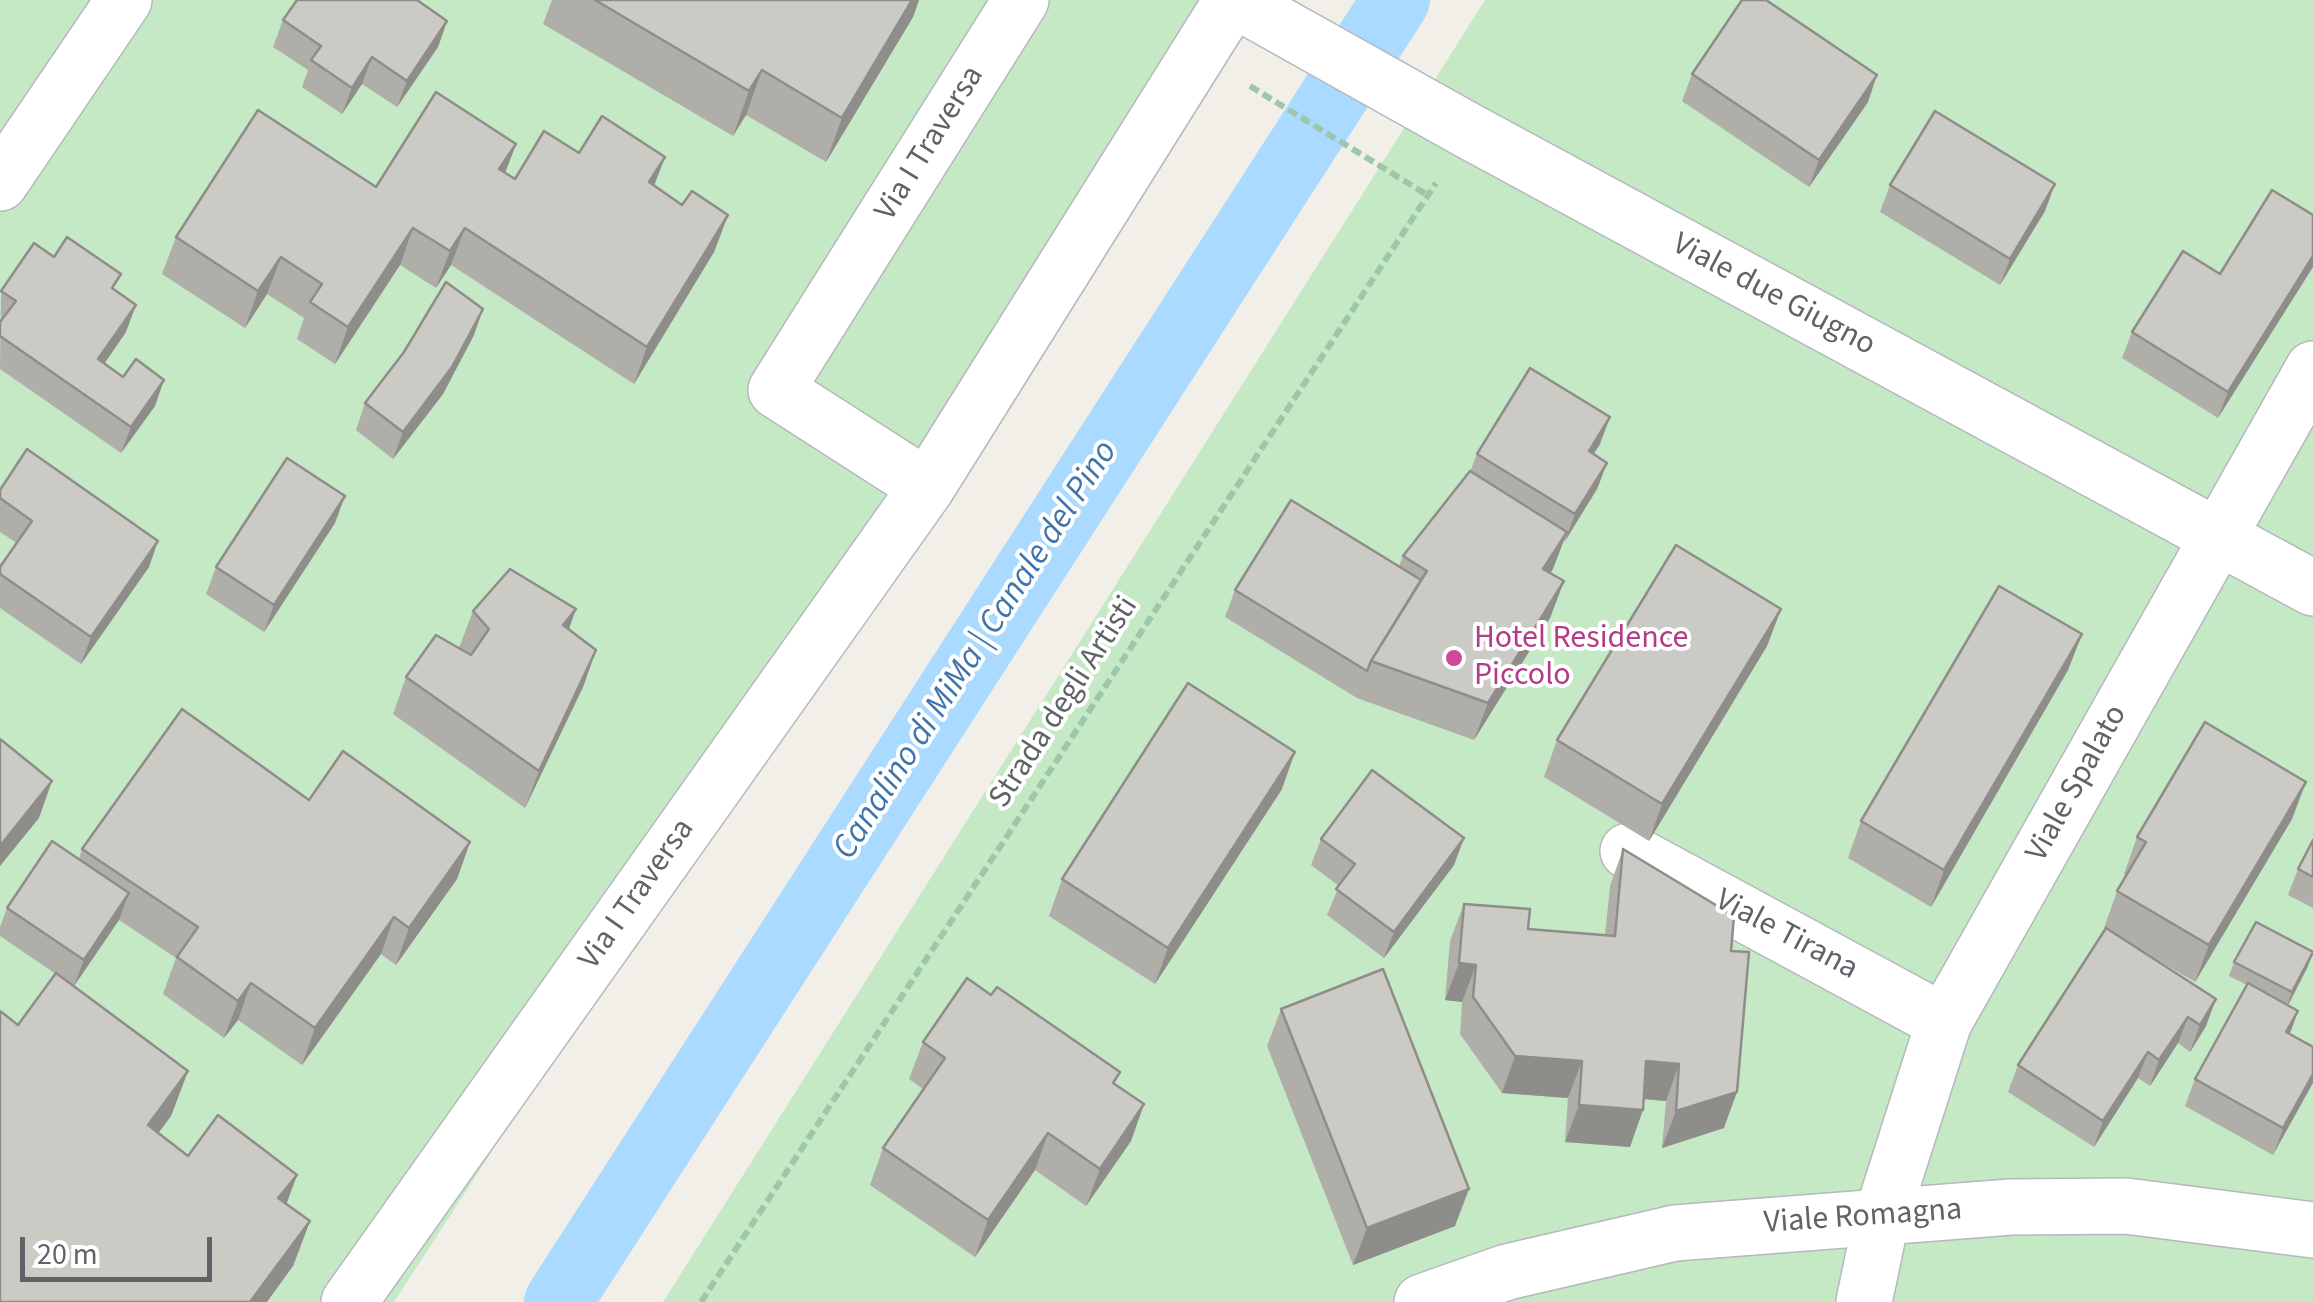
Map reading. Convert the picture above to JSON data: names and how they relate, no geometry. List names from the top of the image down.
{
  "streets": {
    "street": [
      "Via I Traversa",
      "Viale due Giugno",
      "Viale Spalato",
      "Viale Tirana",
      "Viale Romagna"
    ],
    "path": ["Strada degli Artisti"]
  },
  "crossings": [
    ["Via I Traversa", "Viale due Giugno"],
    ["Viale due Giugno", "Strada degli Artisti"],
    ["Viale due Giugno", "Viale Spalato"],
    ["Viale Spalato", "Viale Tirana"],
    ["Viale Spalato", "Viale Romagna"]
  ],
  "water": ["Canalino di MiMa | Canale del Pino"],
  "places": ["Hotel Residence Piccolo"],
  "scale_bar": "20 m"
}
